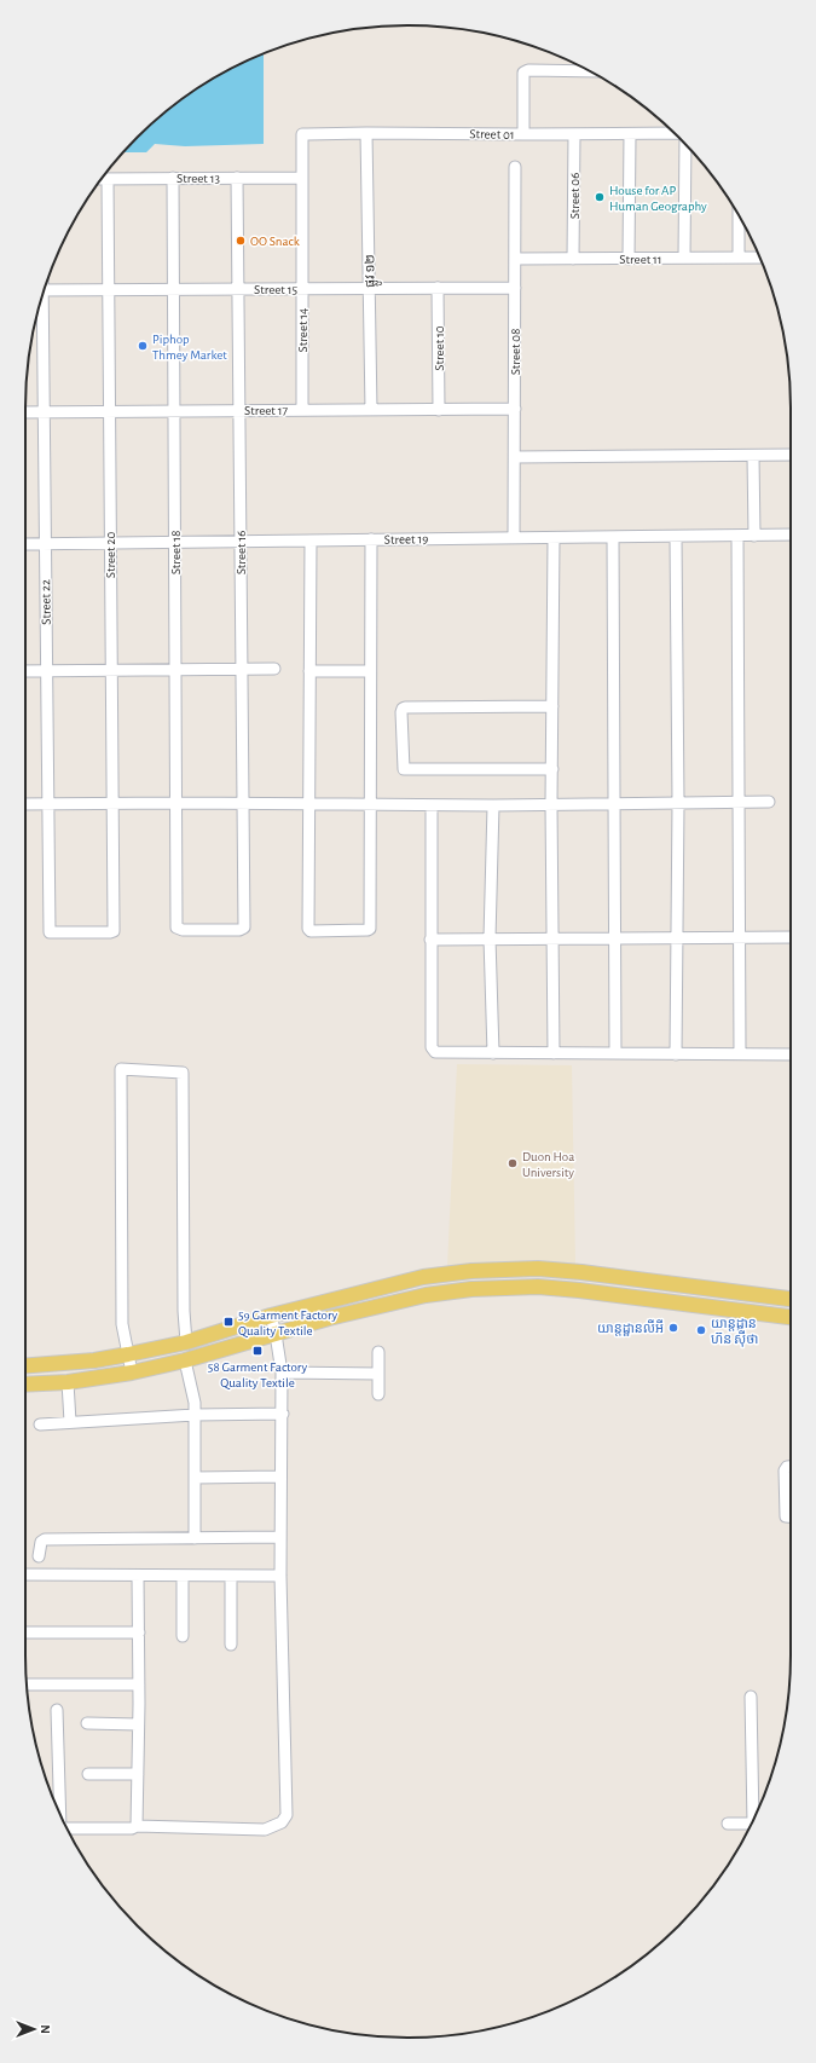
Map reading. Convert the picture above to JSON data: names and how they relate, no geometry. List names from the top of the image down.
{
  "streets": {
    "street": [
      "Street 01",
      "Street 13",
      "Street 06",
      "Street 11",
      "ផ្លូវ ១២",
      "Street 15",
      "Street 14",
      "Street 10",
      "Street 08",
      "Street 17",
      "Street 19",
      "Street 18",
      "Street 16",
      "Street 20",
      "Street 22"
    ]
  },
  "crossings": [
    ["Street 01", "Street 06"],
    ["Street 01", "ផ្លូវ ១២"],
    ["Street 01", "Street 14"],
    ["Street 13", "Street 14"],
    ["Street 13", "Street 18"],
    ["Street 13", "Street 16"],
    ["Street 13", "Street 20"],
    ["Street 06", "Street 11"],
    ["Street 11", "Street 08"],
    ["ផ្លូវ ១២", "Street 15"],
    ["ផ្លូវ ១២", "Street 17"],
    ["Street 15", "Street 14"],
    ["Street 15", "Street 10"],
    ["Street 15", "Street 08"],
    ["Street 15", "Street 18"],
    ["Street 15", "Street 16"],
    ["Street 15", "Street 20"],
    ["Street 14", "Street 17"],
    ["Street 10", "Street 17"],
    ["Street 08", "Street 17"],
    ["Street 08", "Street 19"],
    ["Street 17", "Street 18"],
    ["Street 17", "Street 16"],
    ["Street 17", "Street 20"],
    ["Street 17", "Street 22"],
    ["Street 19", "Street 18"],
    ["Street 19", "Street 16"],
    ["Street 19", "Street 20"],
    ["Street 19", "Street 22"],
    ["Street 18", "Street 16"],
    ["Street 20", "Street 22"]
  ],
  "places": {
    "other": [
      "House for AP Human Geography",
      "OO Snack",
      "Piphop Thmey Market",
      "Duon Hoa University",
      "យាន្ដដ្ឋានលីអី",
      "យាន្ដដ្ឋាន ហ៊ន ស៊ីថា"
    ],
    "transit": ["59 Garment Factory Quality Textile", "58 Garment Factory Quality Textile"]
  },
  "north": "right"
}
